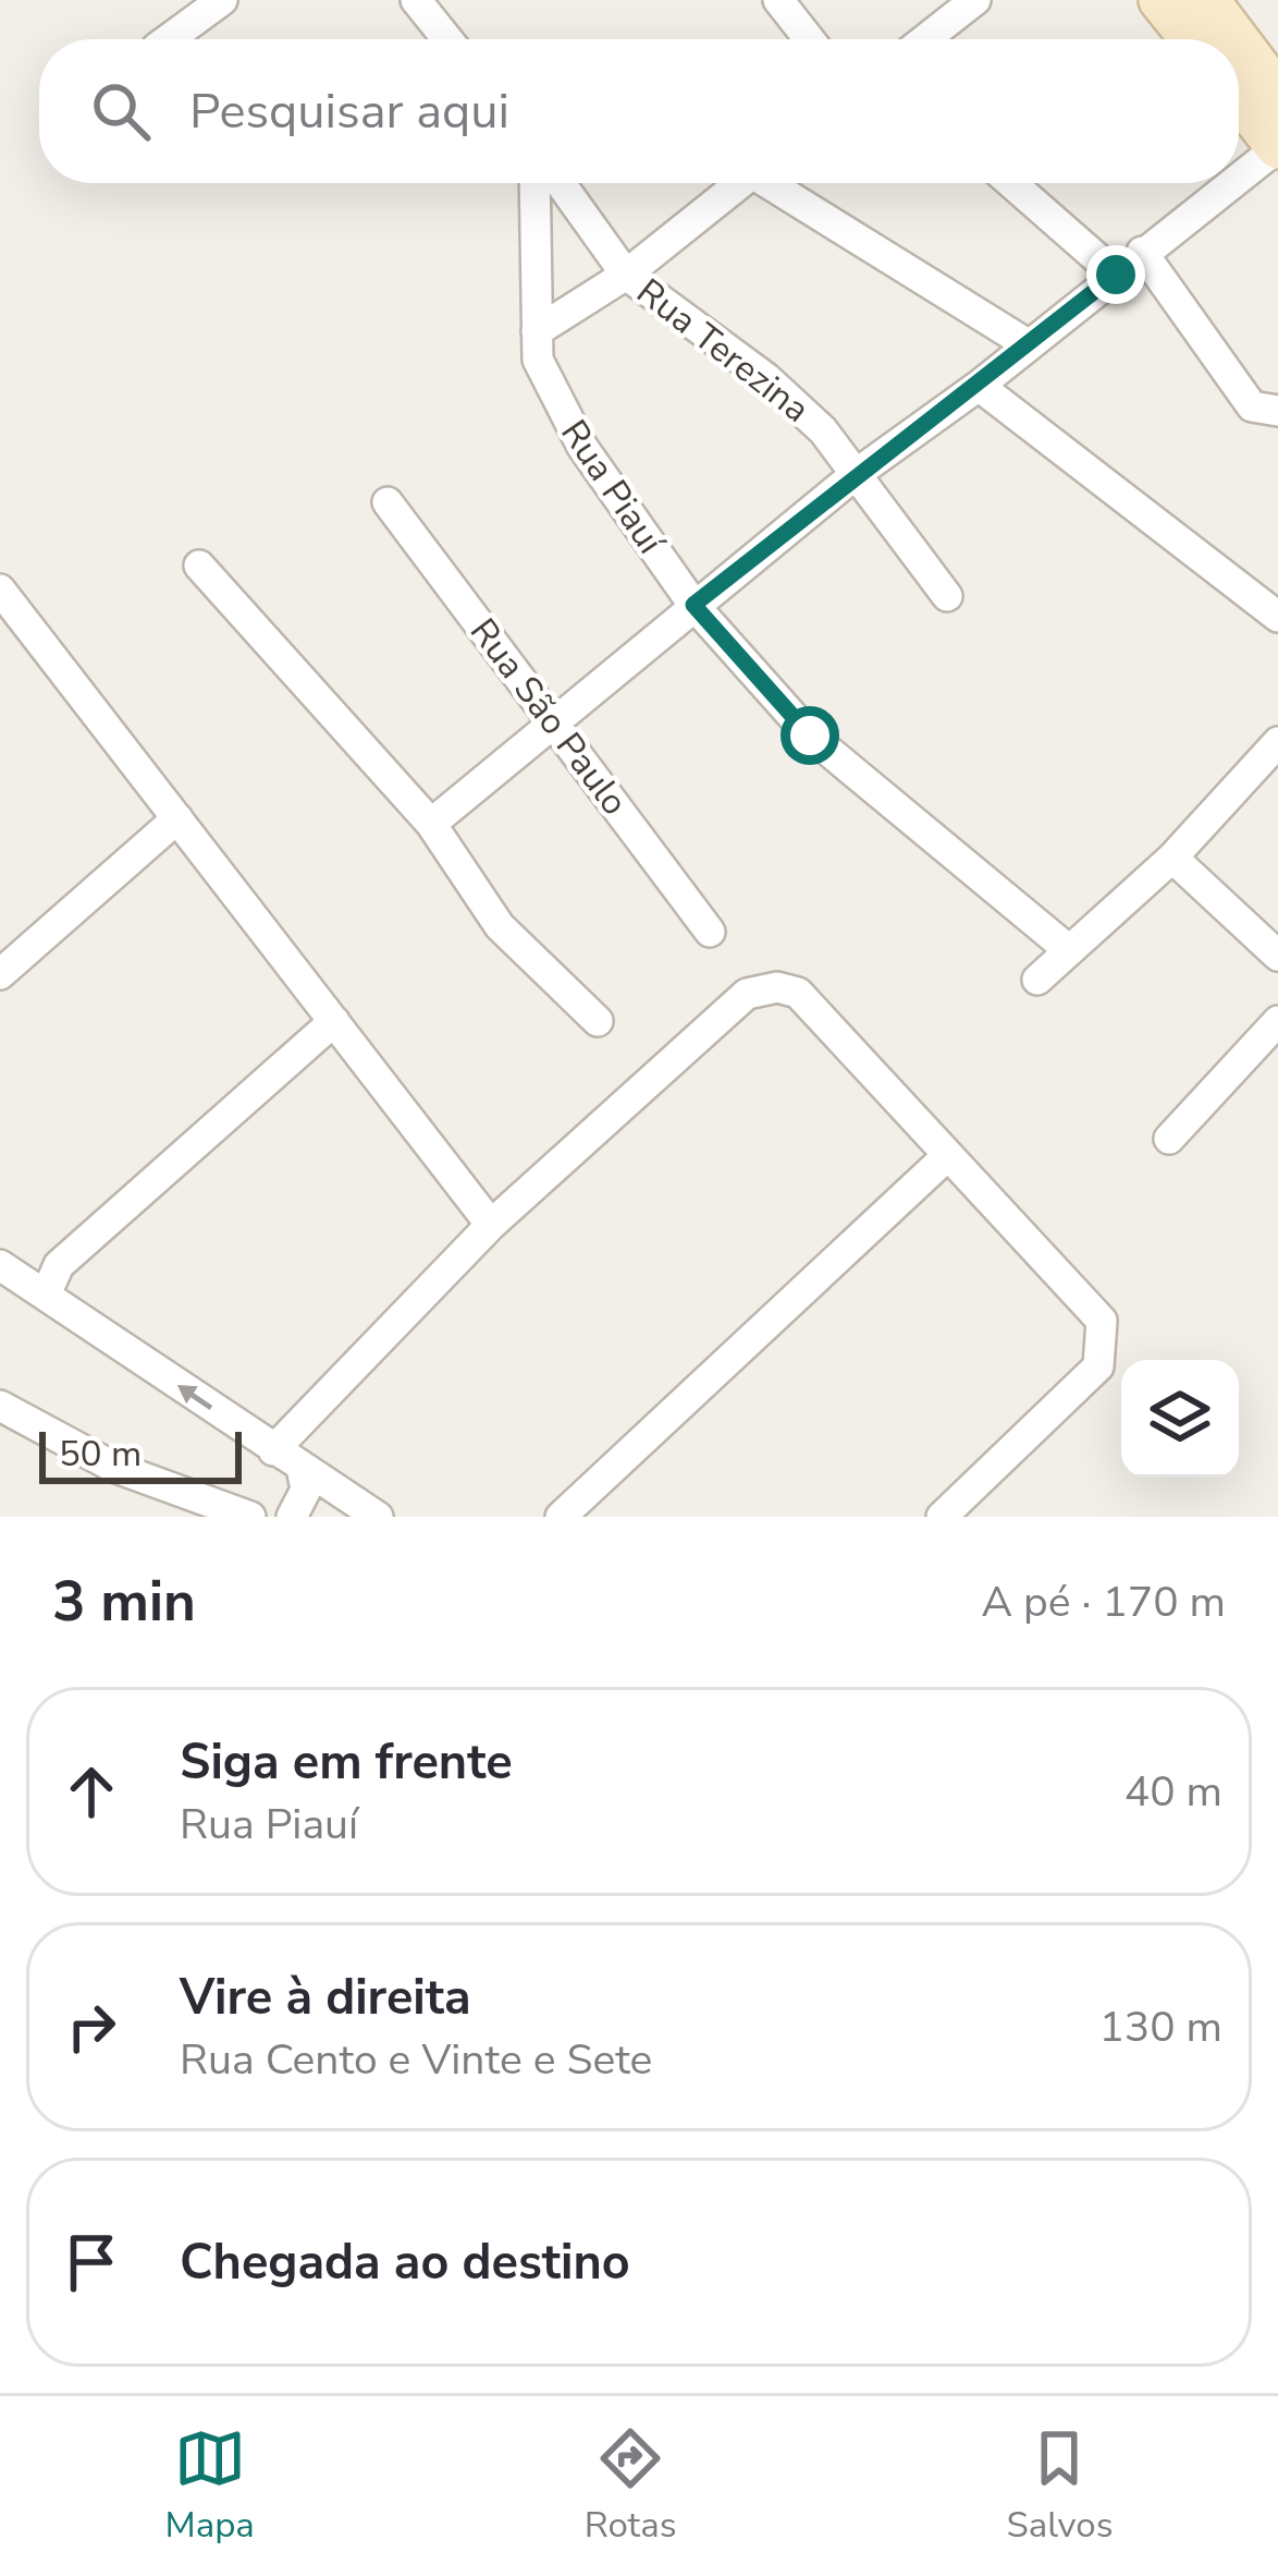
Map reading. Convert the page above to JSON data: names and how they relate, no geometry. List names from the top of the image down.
{
  "streets": {
    "street": ["Rua Terezina", "Rua Piauí", "Rua São Paulo"]
  },
  "scale_bar": "50 m",
  "page": {
    "search": "Pesquisar aqui",
    "scale": "50 m",
    "heading": ["3 min", "A pé · 170 m"],
    "list": [
      ["Siga em frente", "Rua Piauí", "40 m"],
      ["Vire à direita", "Rua Cento e Vinte e Sete", "130 m"],
      "Chegada ao destino"
    ],
    "nav": ["Mapa", "Rotas", "Salvos"]
  }
}
